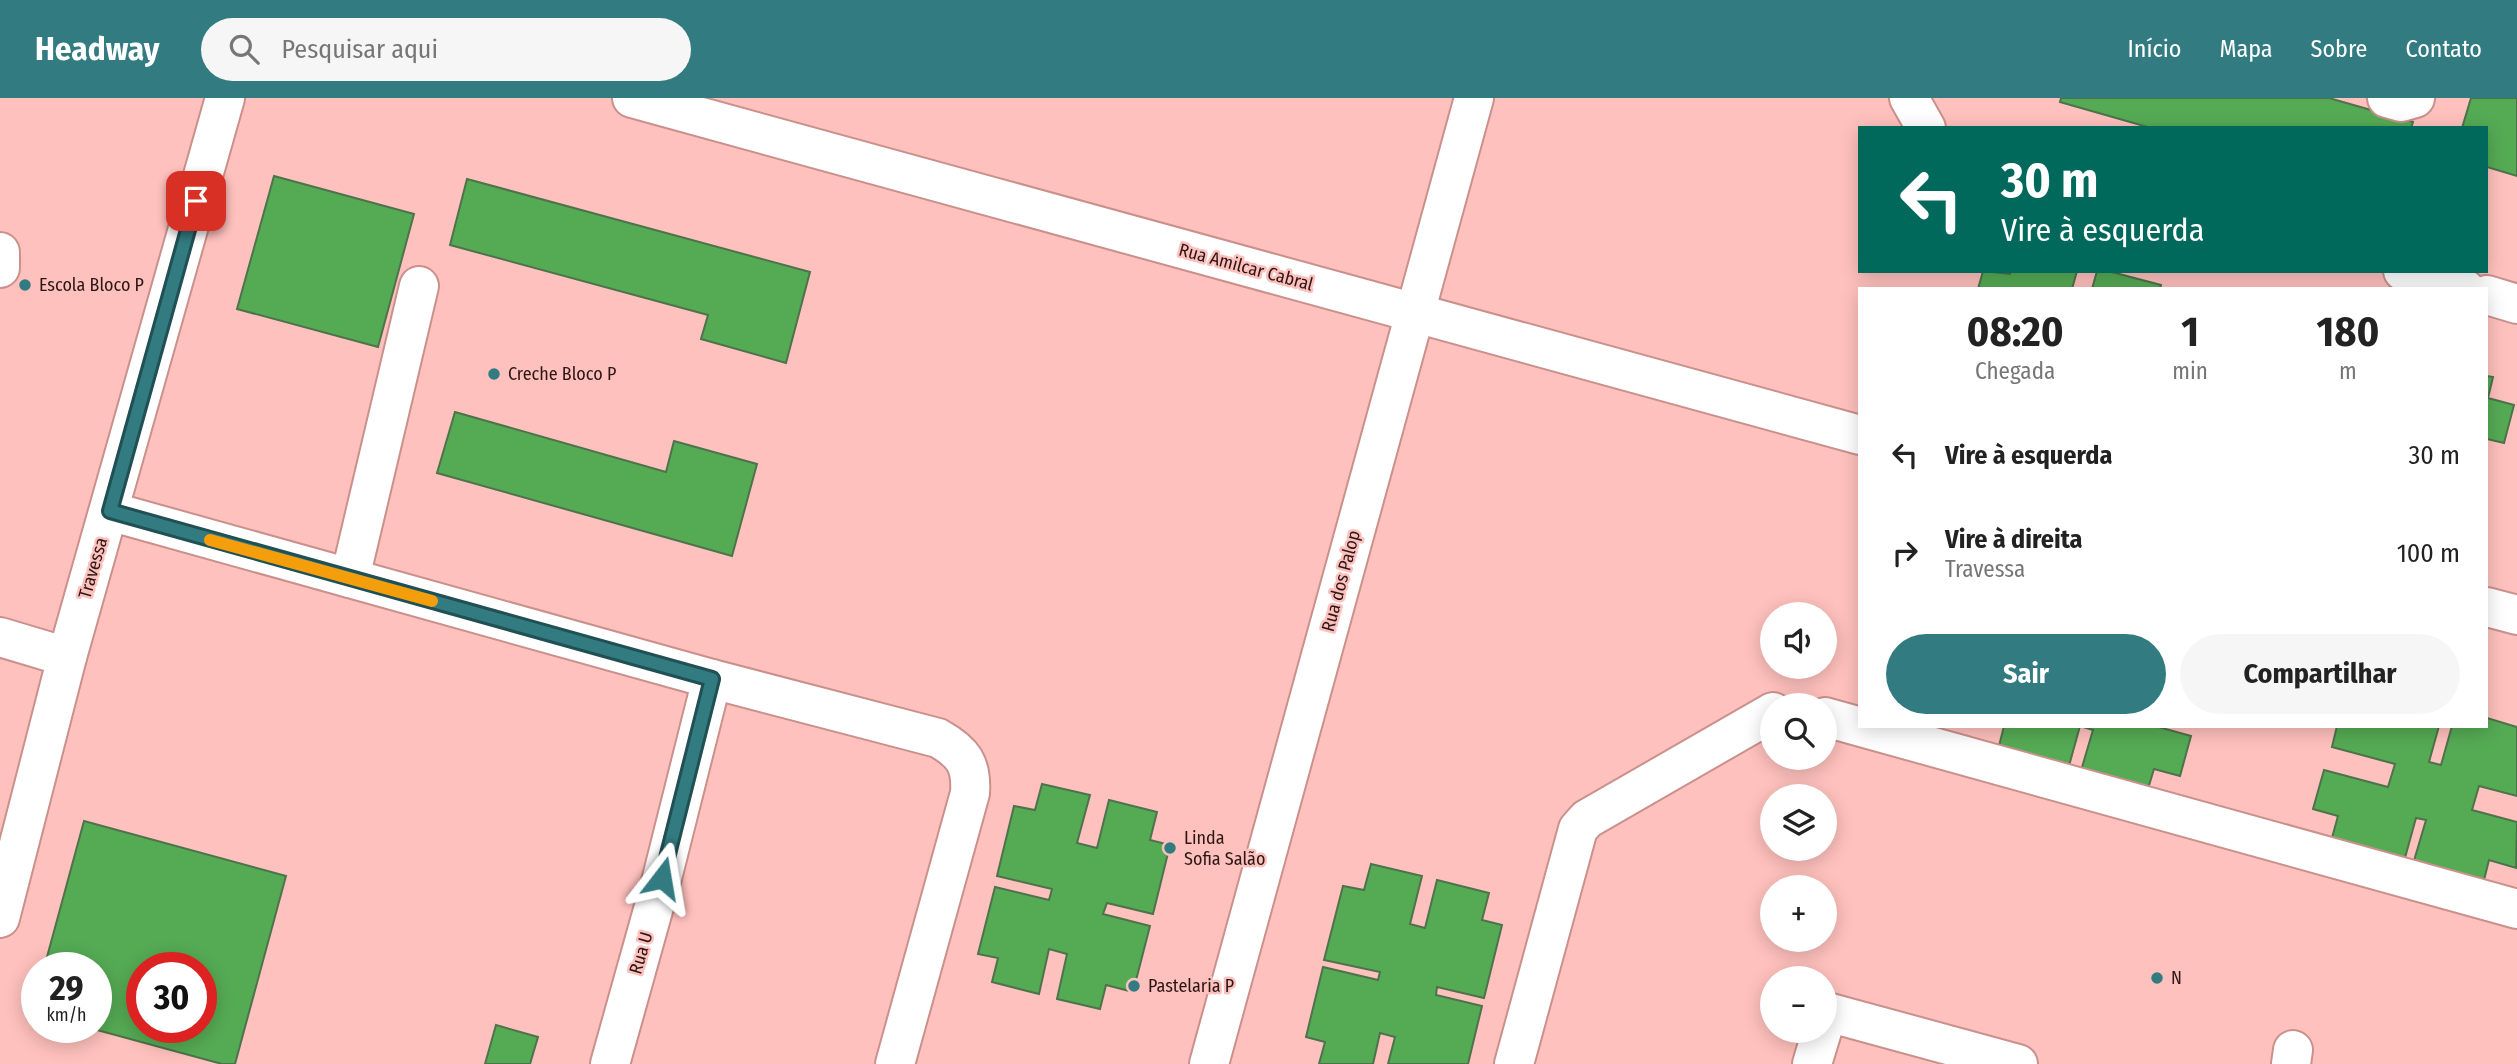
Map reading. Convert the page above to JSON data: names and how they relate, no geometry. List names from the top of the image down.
{
  "streets": {
    "street": [
      "Rua Amilcar Cabral",
      "Travessa",
      "Rua dos Palop",
      "Rua U"
    ]
  },
  "crossings": [
    ["Rua Amilcar Cabral", "Rua dos Palop"]
  ],
  "places": [
    "Escola Bloco P",
    "Creche Bloco P",
    "Linda Sofia Salão",
    "N",
    "Pastelaria P"
  ],
  "page": {
    "header": "Headway",
    "search": "Pesquisar aqui",
    "nav": [
      "Início",
      "Mapa",
      "Sobre",
      "Contato"
    ],
    "turn": ["30 m", "Vire à esquerda"],
    "eta": [
      "08:20",
      "Chegada",
      "1",
      "min",
      "180",
      "m"
    ],
    "list": [
      {
        "name": "Vire à esquerda",
        "value": "30 m"
      },
      {
        "name": "Vire à direita",
        "note": "Travessa",
        "value": "100 m"
      }
    ],
    "map_buttons": ["+", "−"],
    "buttons": ["Sair", "Compartilhar"],
    "speed": "29 km/h",
    "limit": "30"
  }
}
